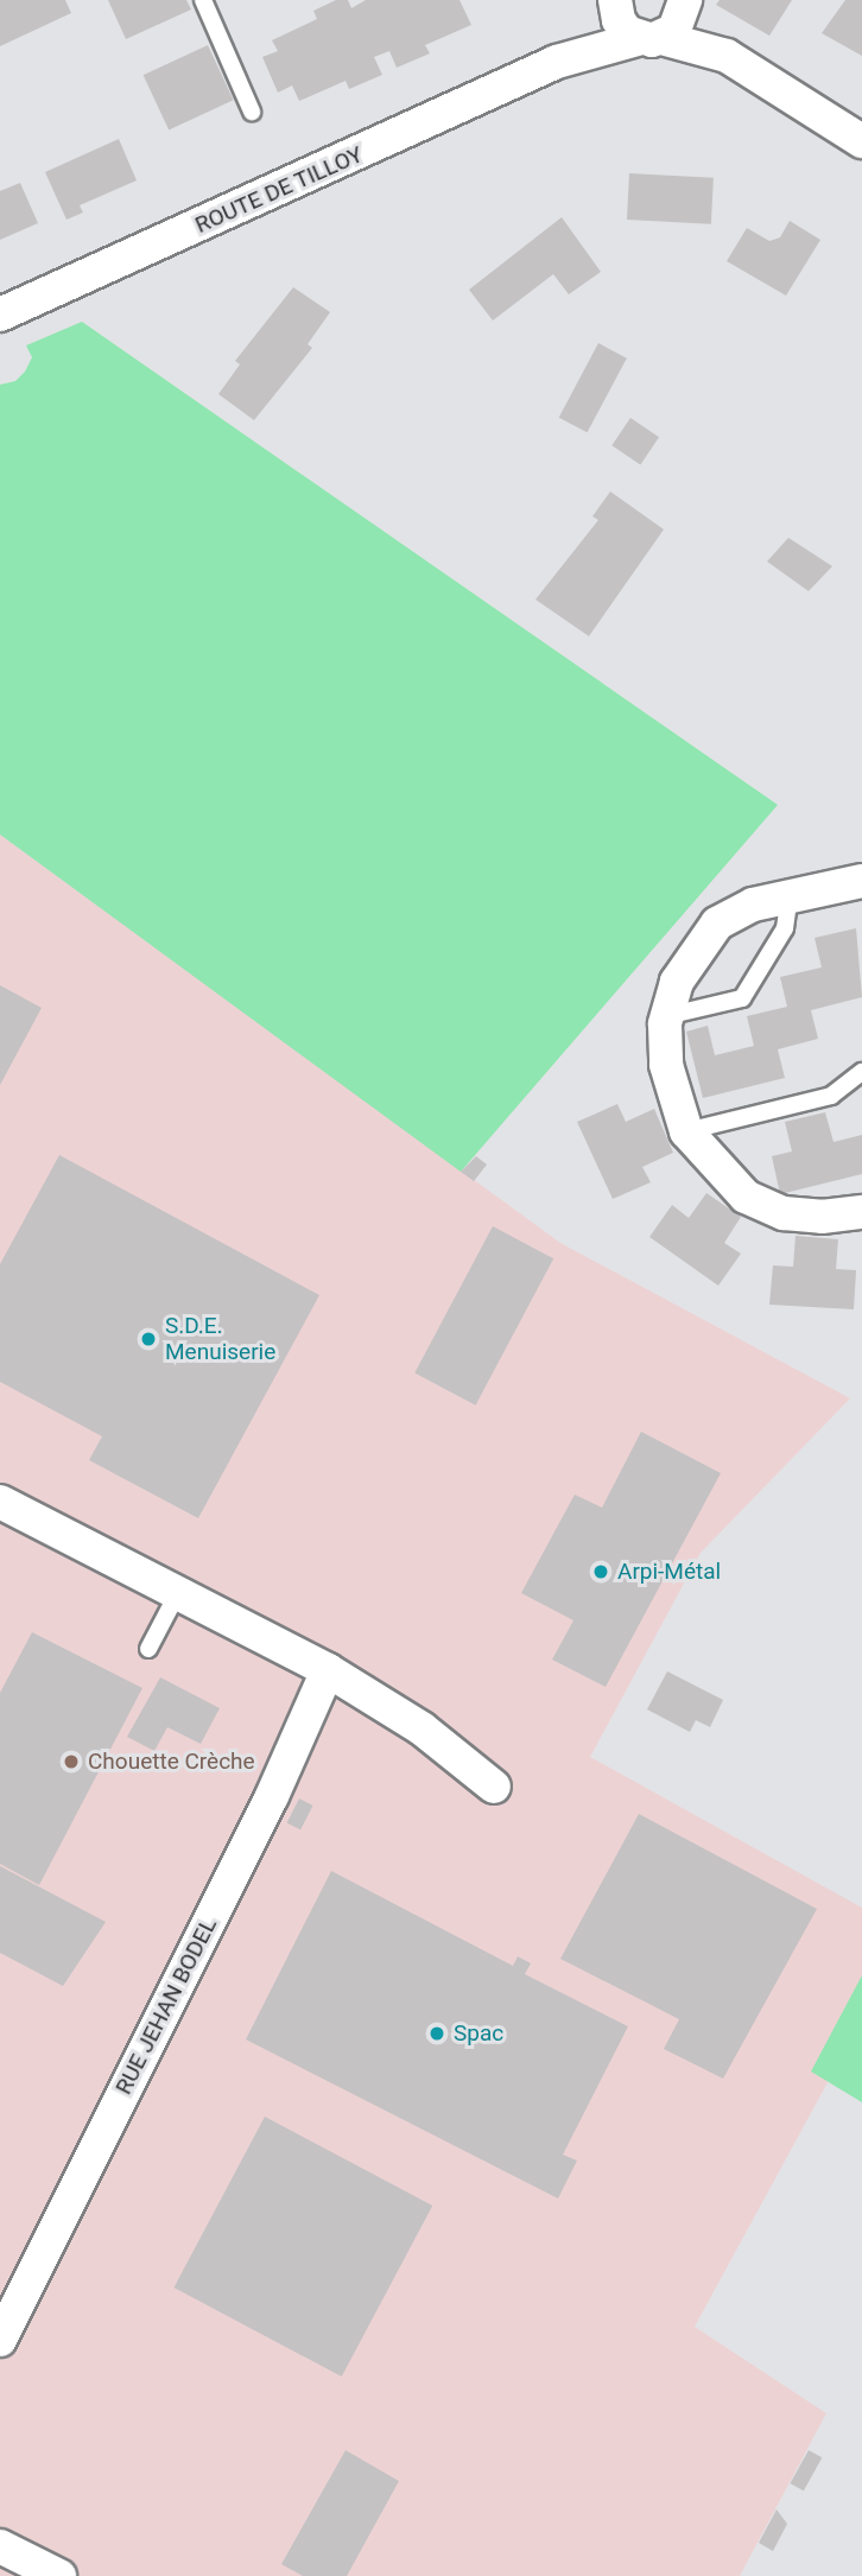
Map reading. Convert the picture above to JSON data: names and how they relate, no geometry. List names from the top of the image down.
{
  "streets": {
    "street": ["ROUTE DE TILLOY", "RUE JEHAN BODEL"]
  },
  "places": [
    "S.D.E. Menuiserie",
    "Arpi-Métal",
    "Chouette Crèche",
    "Spac"
  ]
}
